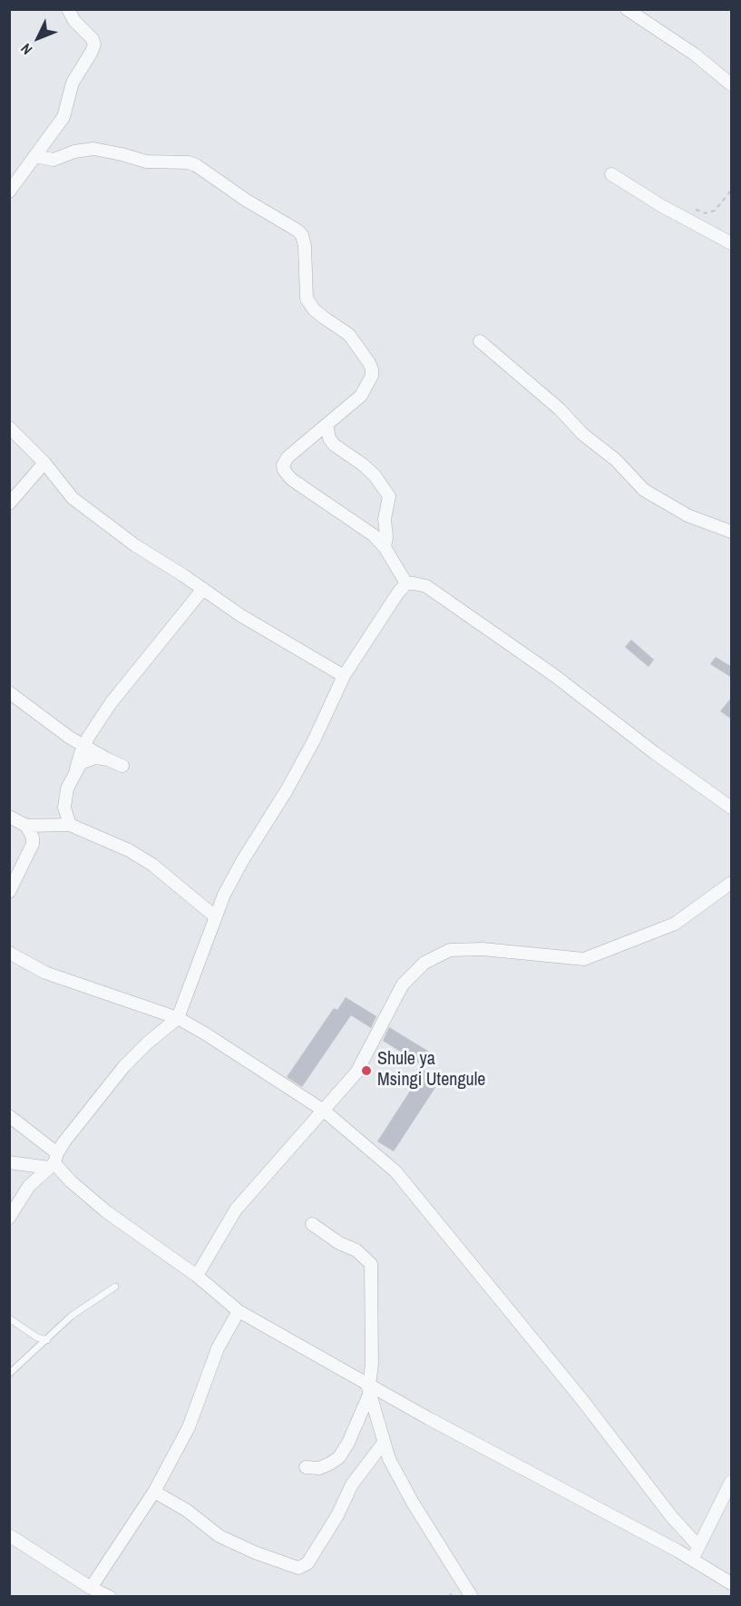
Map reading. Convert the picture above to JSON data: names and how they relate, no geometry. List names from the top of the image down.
{
  "places": ["Shule ya Msingi Utengule"],
  "north": "bottom left"
}
